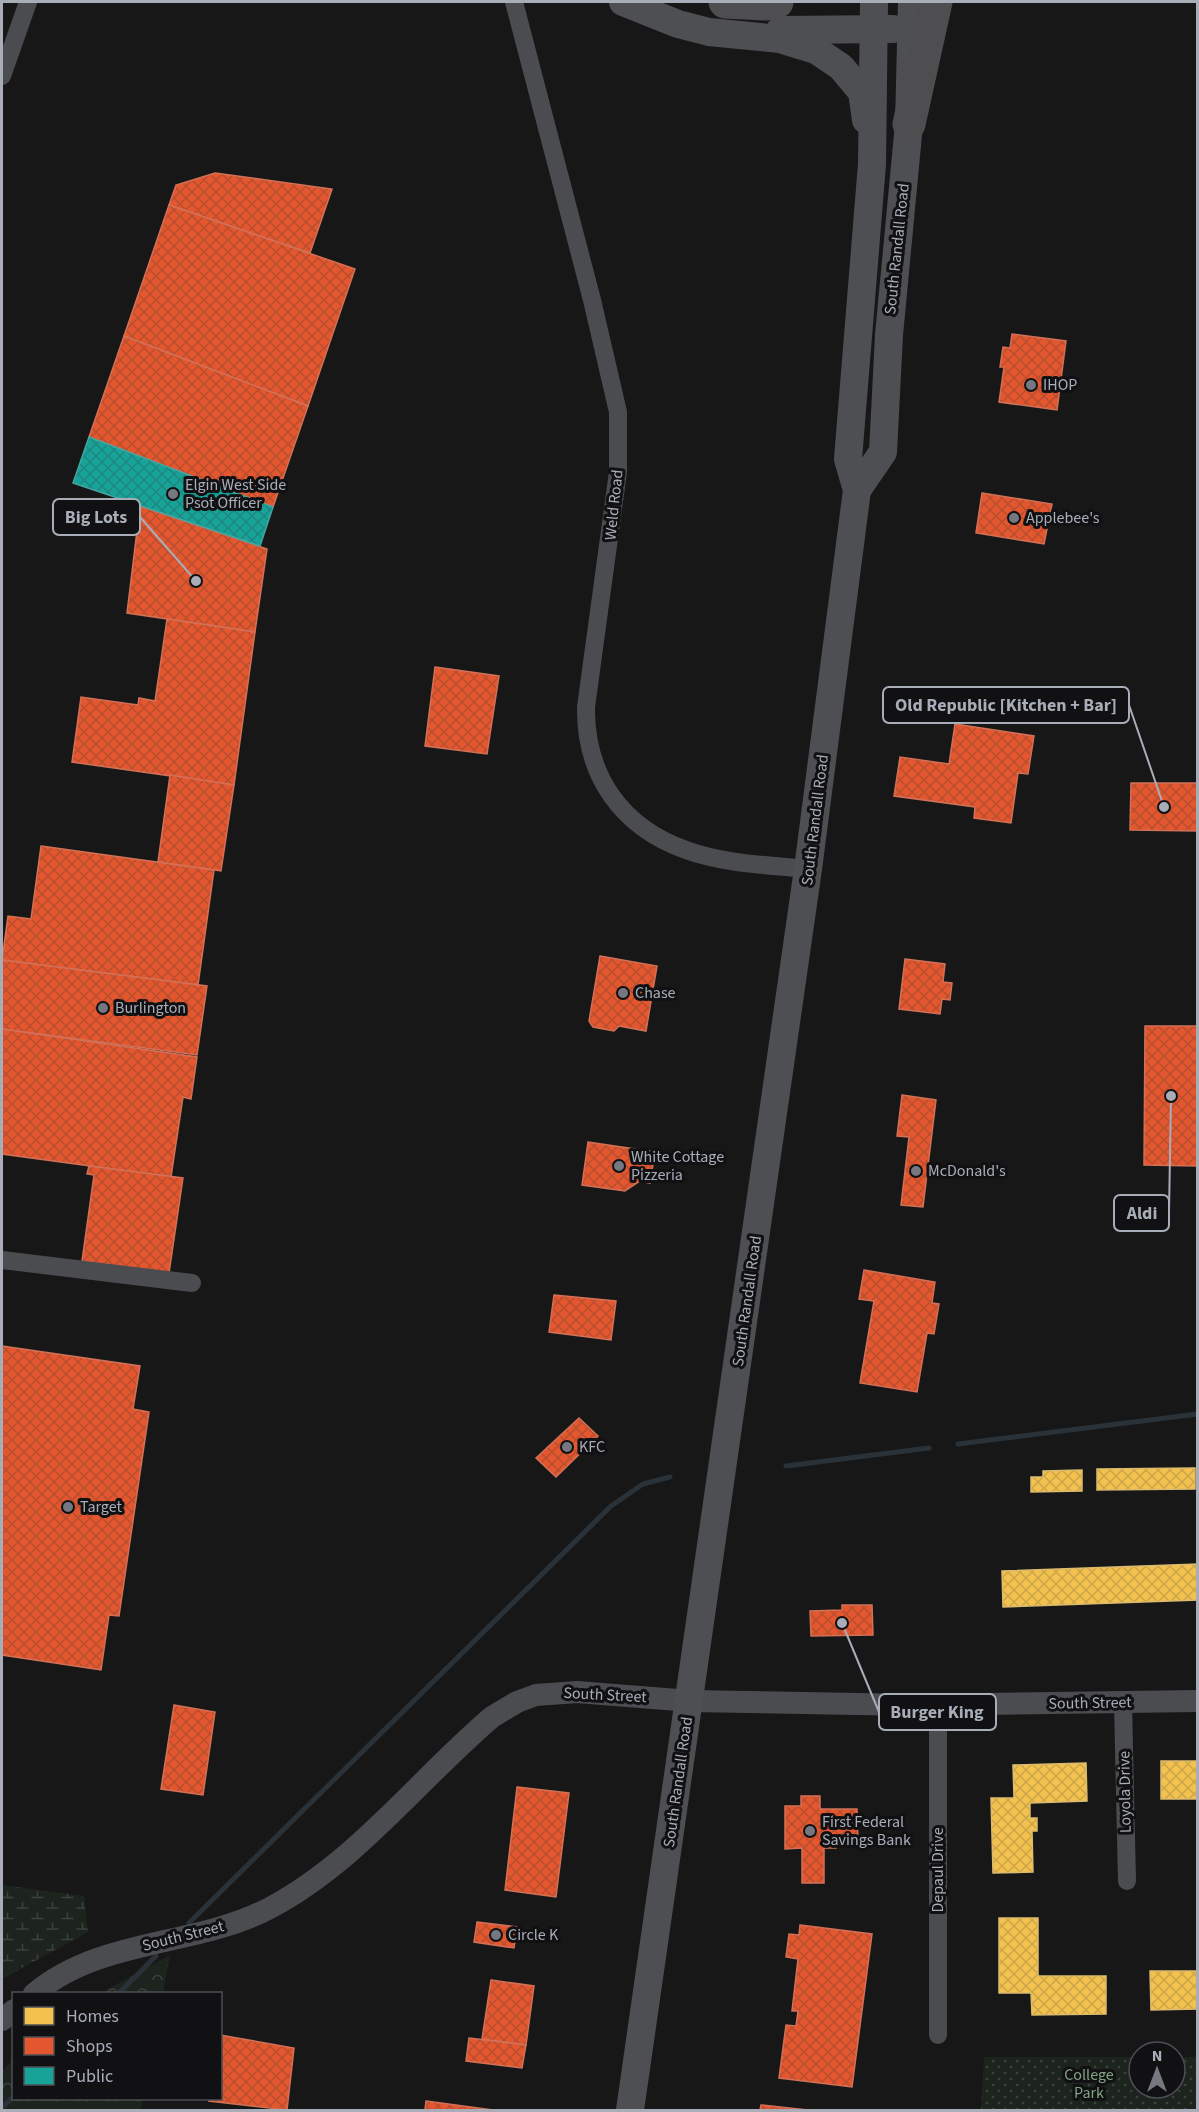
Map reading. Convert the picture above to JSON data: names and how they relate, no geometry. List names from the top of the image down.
{
  "streets": {
    "main road": ["South Randall Road"],
    "street": [
      "Weld Road",
      "South Street",
      "Loyola Drive",
      "Depaul Drive"
    ]
  },
  "crossings": [
    ["South Randall Road", "Weld Road"],
    ["South Randall Road", "South Street"],
    ["South Street", "Loyola Drive"],
    ["South Street", "Depaul Drive"]
  ],
  "parks": ["College Park"],
  "places": [
    "IHOP",
    "Elgin West Side Psot Officer",
    "Applebee's",
    "Big Lots",
    "Old Republic [Kitchen + Bar]",
    "Chase",
    "Burlington",
    "Aldi",
    "White Cottage Pizzeria",
    "McDonald's",
    "KFC",
    "Target",
    "Burger King",
    "First Federal Savings Bank",
    "Circle K"
  ],
  "legend": ["Homes", "Shops", "Public"],
  "north": "top"
}
